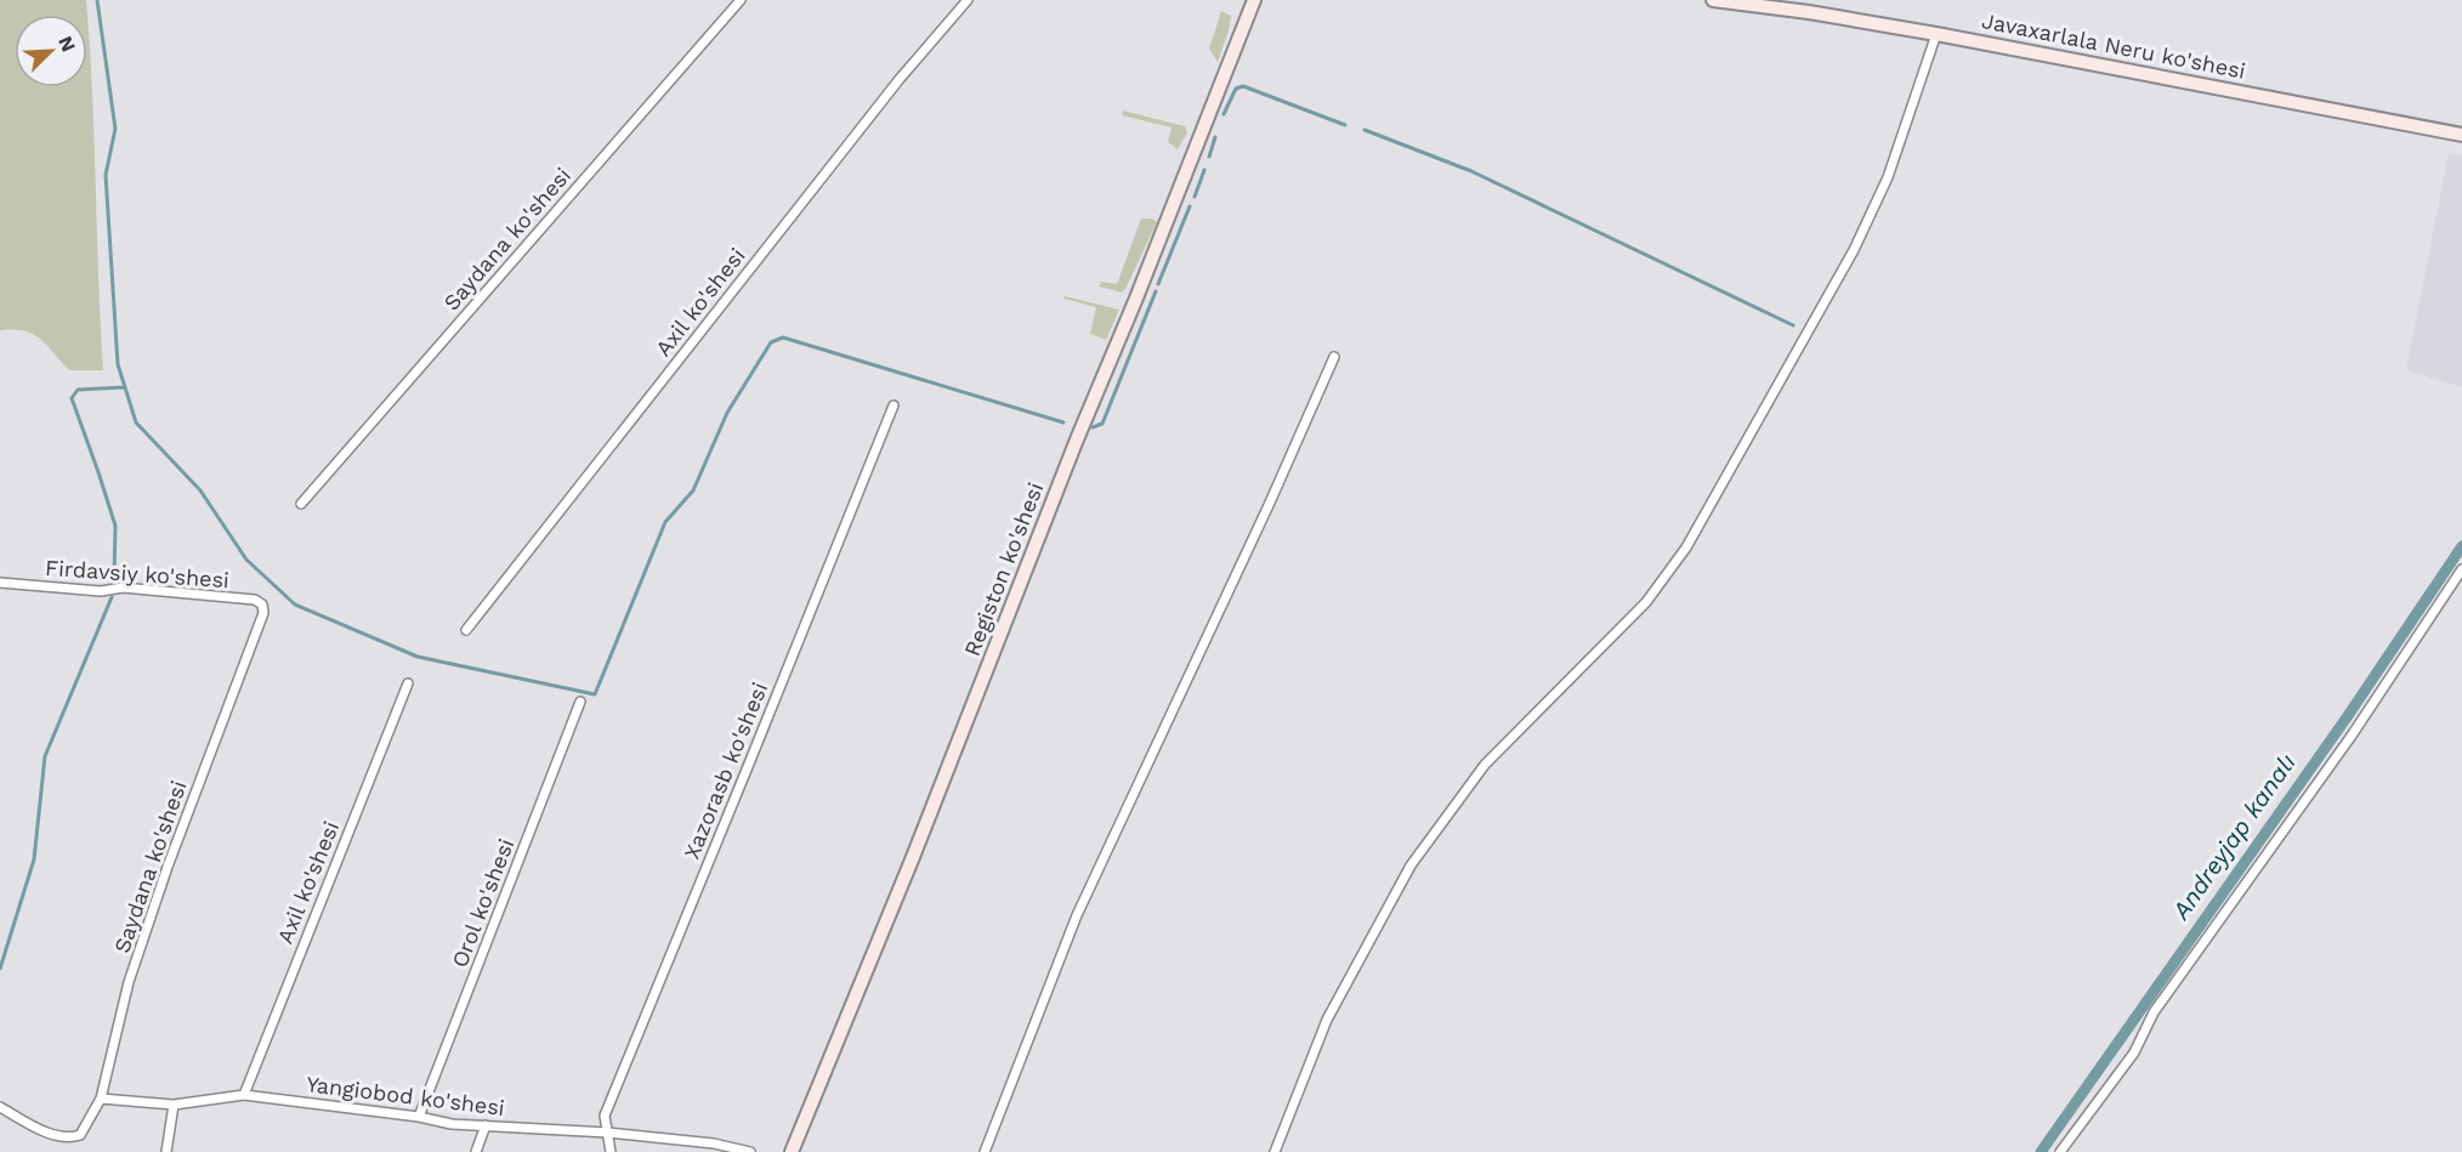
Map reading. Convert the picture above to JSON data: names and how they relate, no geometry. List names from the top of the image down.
{
  "streets": {
    "street": [
      "Javaxarlala Neru ko'shesi",
      "Saydana ko'shesi",
      "Axil ko'shesi",
      "Registon ko'shesi",
      "Firdavsiy ko'shesi",
      "Xazorasb ko'shesi",
      "Orol ko'shesi",
      "Yangiobod ko'shesi"
    ]
  },
  "crossings": [
    ["Saydana ko'shesi", "Firdavsiy ko'shesi"],
    ["Saydana ko'shesi", "Yangiobod ko'shesi"],
    ["Axil ko'shesi", "Yangiobod ko'shesi"],
    ["Xazorasb ko'shesi", "Yangiobod ko'shesi"],
    ["Orol ko'shesi", "Yangiobod ko'shesi"]
  ],
  "water": ["Andreyjap kanalı"],
  "north": "top right"
}
